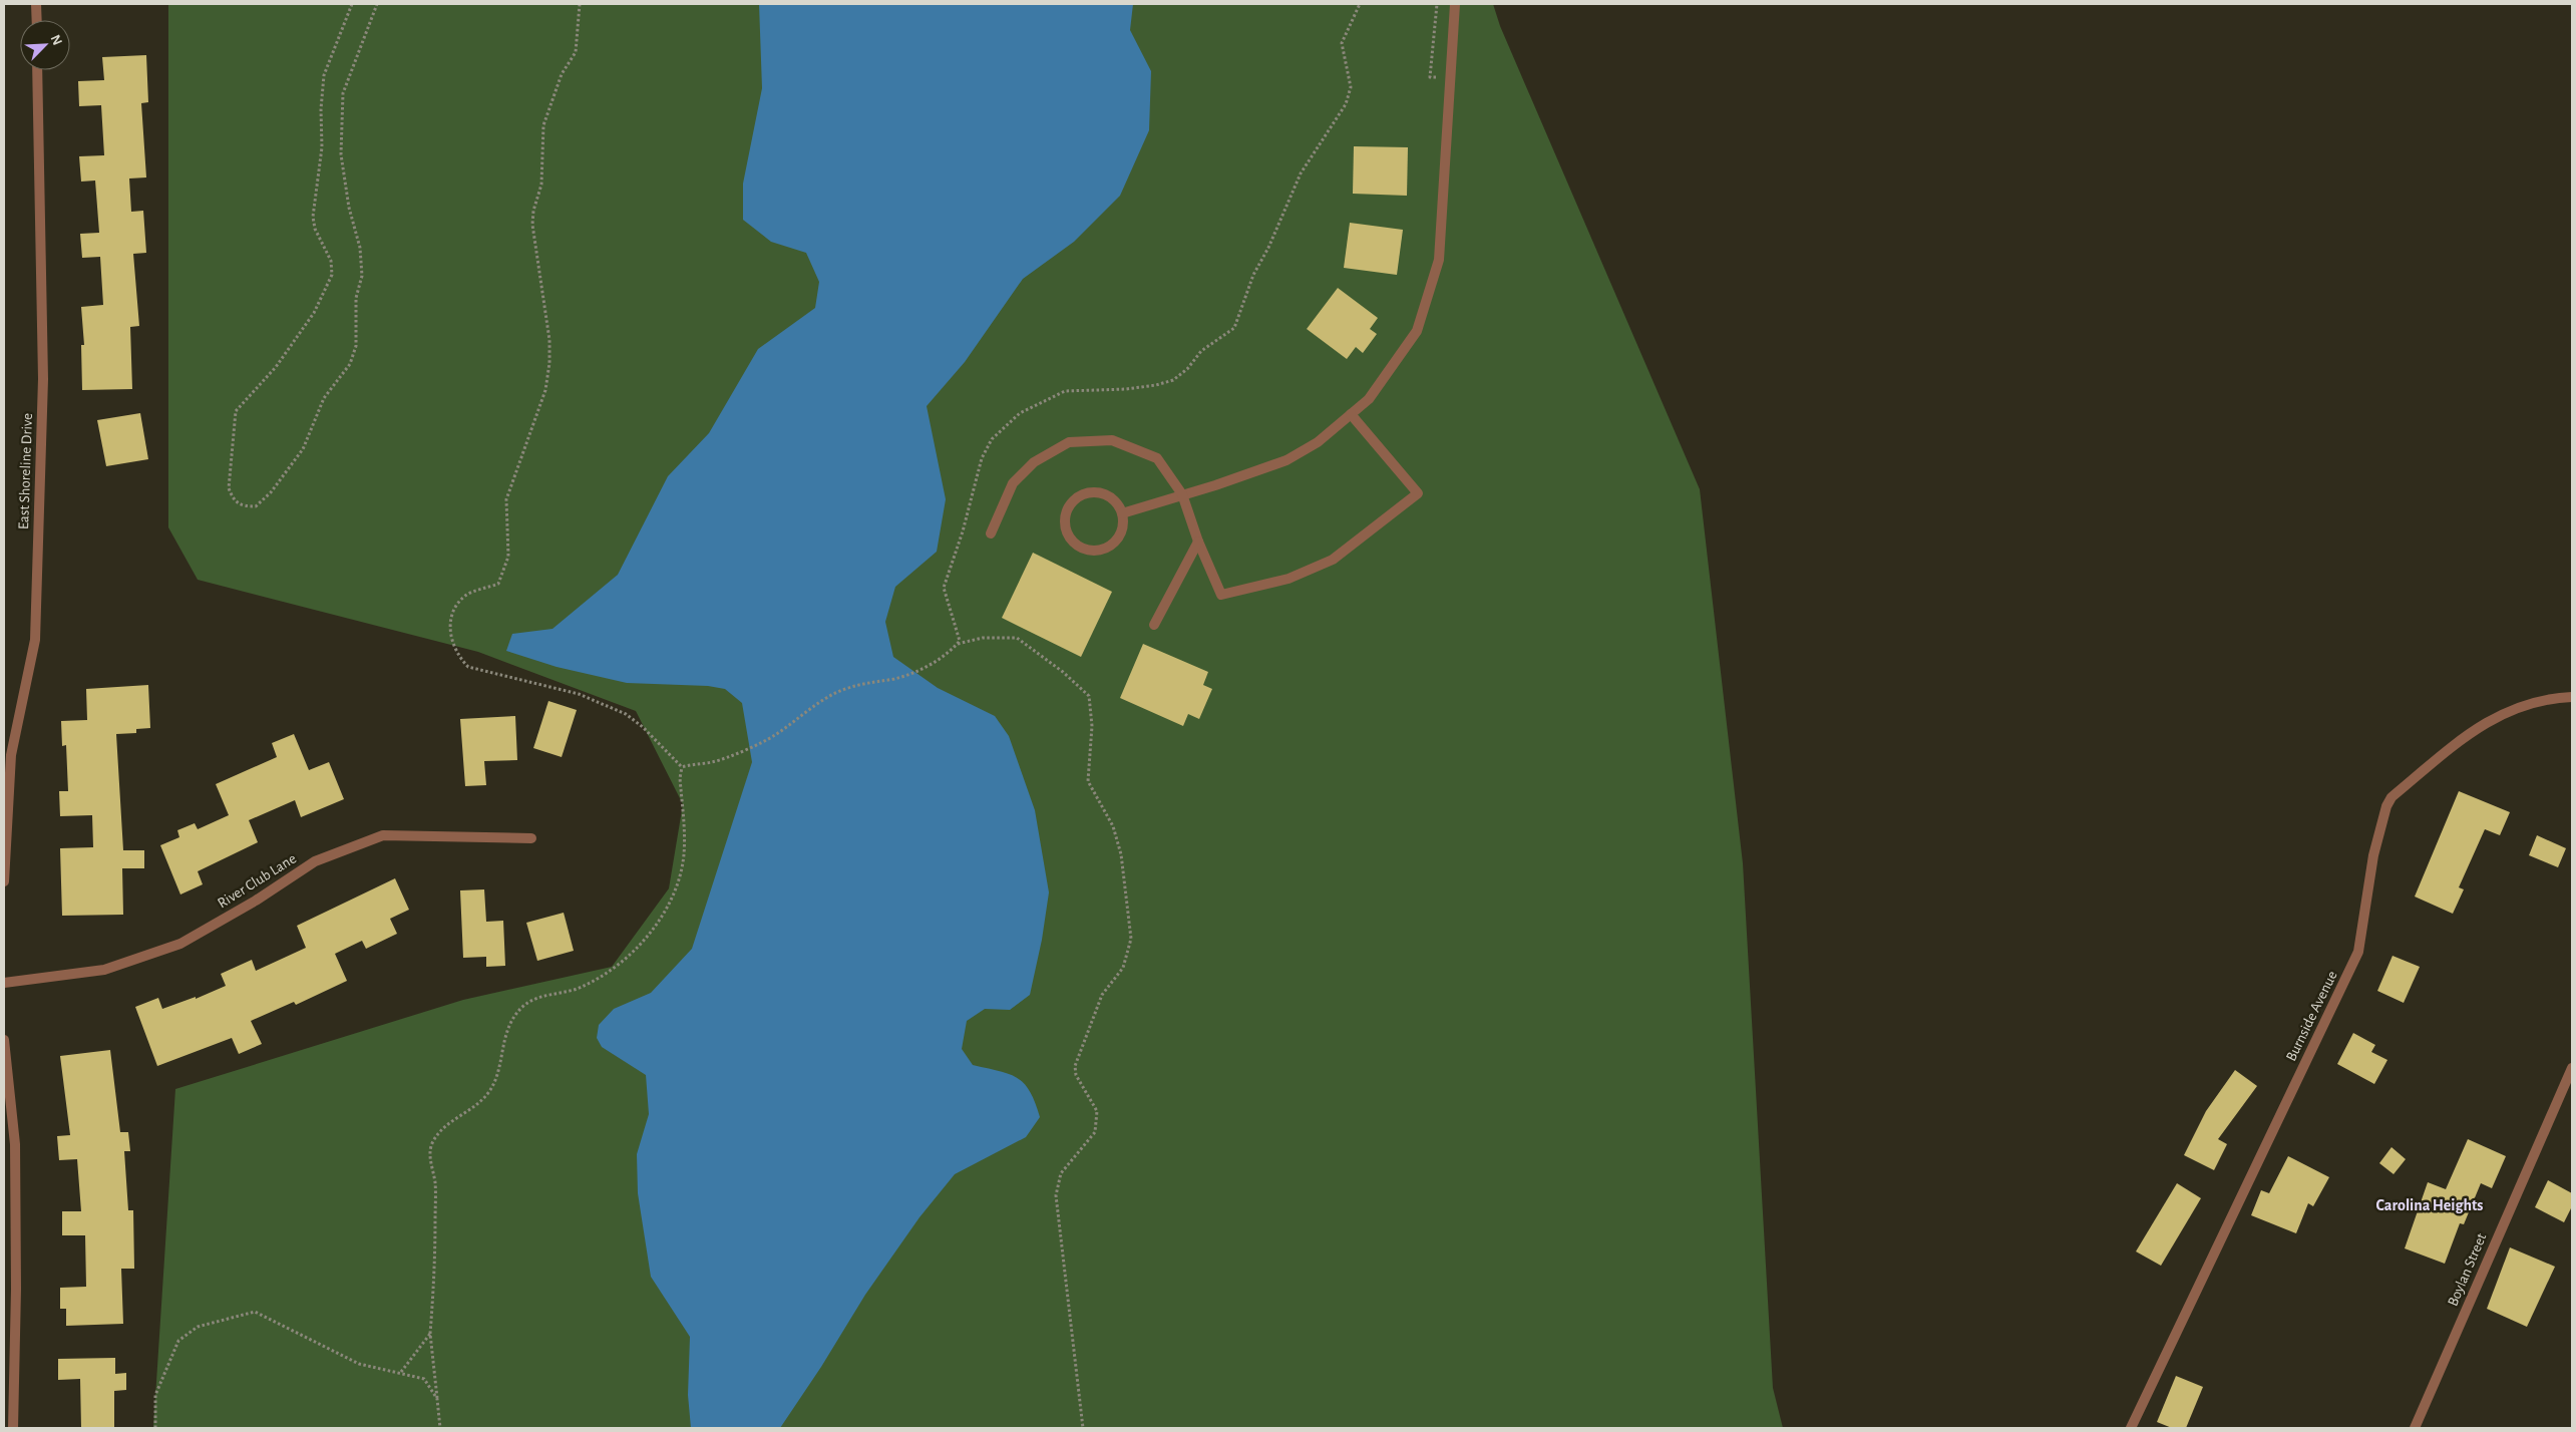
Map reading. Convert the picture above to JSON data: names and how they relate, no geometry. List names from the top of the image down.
{
  "streets": {
    "street": [
      "East Shoreline Drive",
      "River Club Lane",
      "Burnside Avenue",
      "Boylan Street"
    ]
  },
  "districts": ["Carolina Heights"],
  "north": "top right"
}
